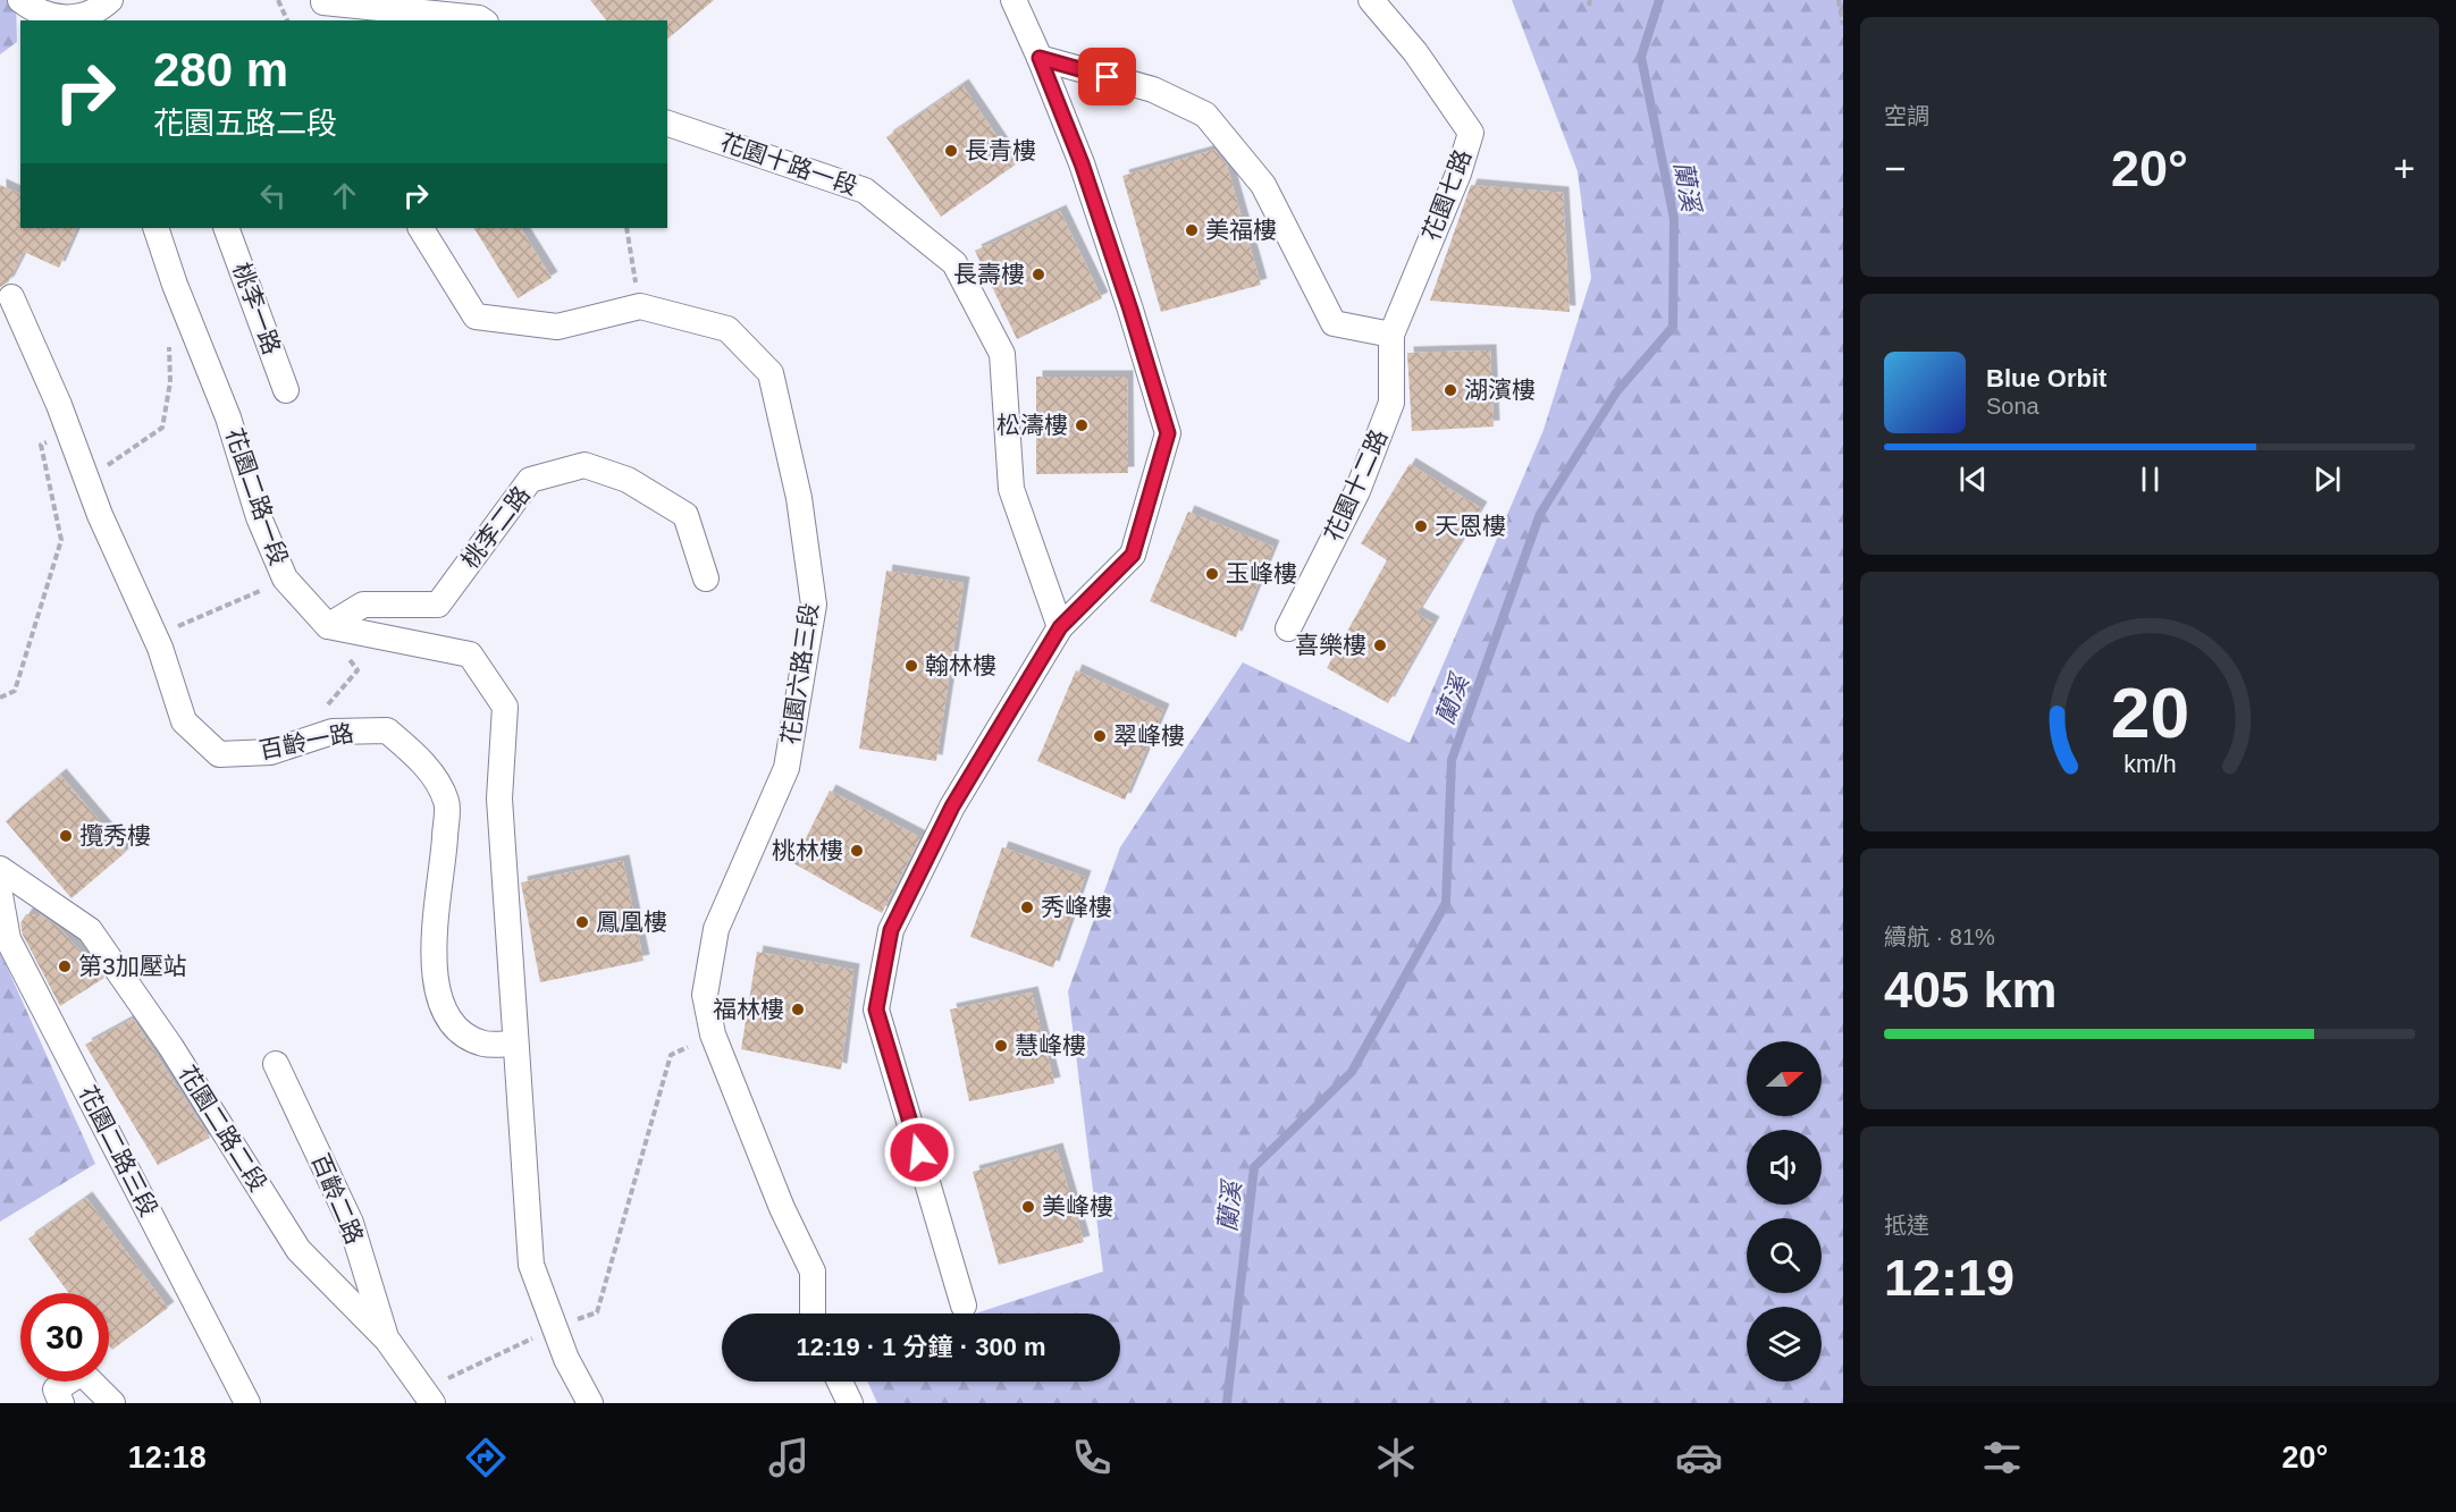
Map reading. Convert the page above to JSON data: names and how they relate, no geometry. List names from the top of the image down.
{
  "streets": {
    "street": [
      "花園十路一段",
      "花園七路",
      "桃李一路",
      "花園十二路",
      "花園二路一段",
      "桃李二路",
      "花園六路三段",
      "百齡一路",
      "花園二路二段",
      "花園二路三段",
      "百齡二路"
    ]
  },
  "crossings": [
    ["花園七路", "花園十二路"],
    ["花園二路一段", "桃李二路"],
    ["花園二路二段", "百齡二路"]
  ],
  "water": ["蘭溪"],
  "places": [
    "長青樓",
    "美福樓",
    "長壽樓",
    "湖濱樓",
    "松濤樓",
    "天恩樓",
    "玉峰樓",
    "喜樂樓",
    "翰林樓",
    "翠峰樓",
    "攬秀樓",
    "桃林樓",
    "秀峰樓",
    "鳳凰樓",
    "第3加壓站",
    "福林樓",
    "慧峰樓",
    "美峰樓"
  ],
  "north": "right",
  "page": {
    "tile": [
      "空調",
      ["續航 · 81%", "405 km"],
      ["抵達", "12:19"]
    ],
    "turn": ["280 m", "花園五路二段"],
    "heat": ["−", "20°", "+"],
    "song": ["Blue Orbit", "Sona"],
    "limit": "30",
    "trip": "12:19 · 1 分鐘 · 300 m",
    "tabs": ["12:18", "20°"],
    "gauge": ["20", "km/h"]
  }
}
